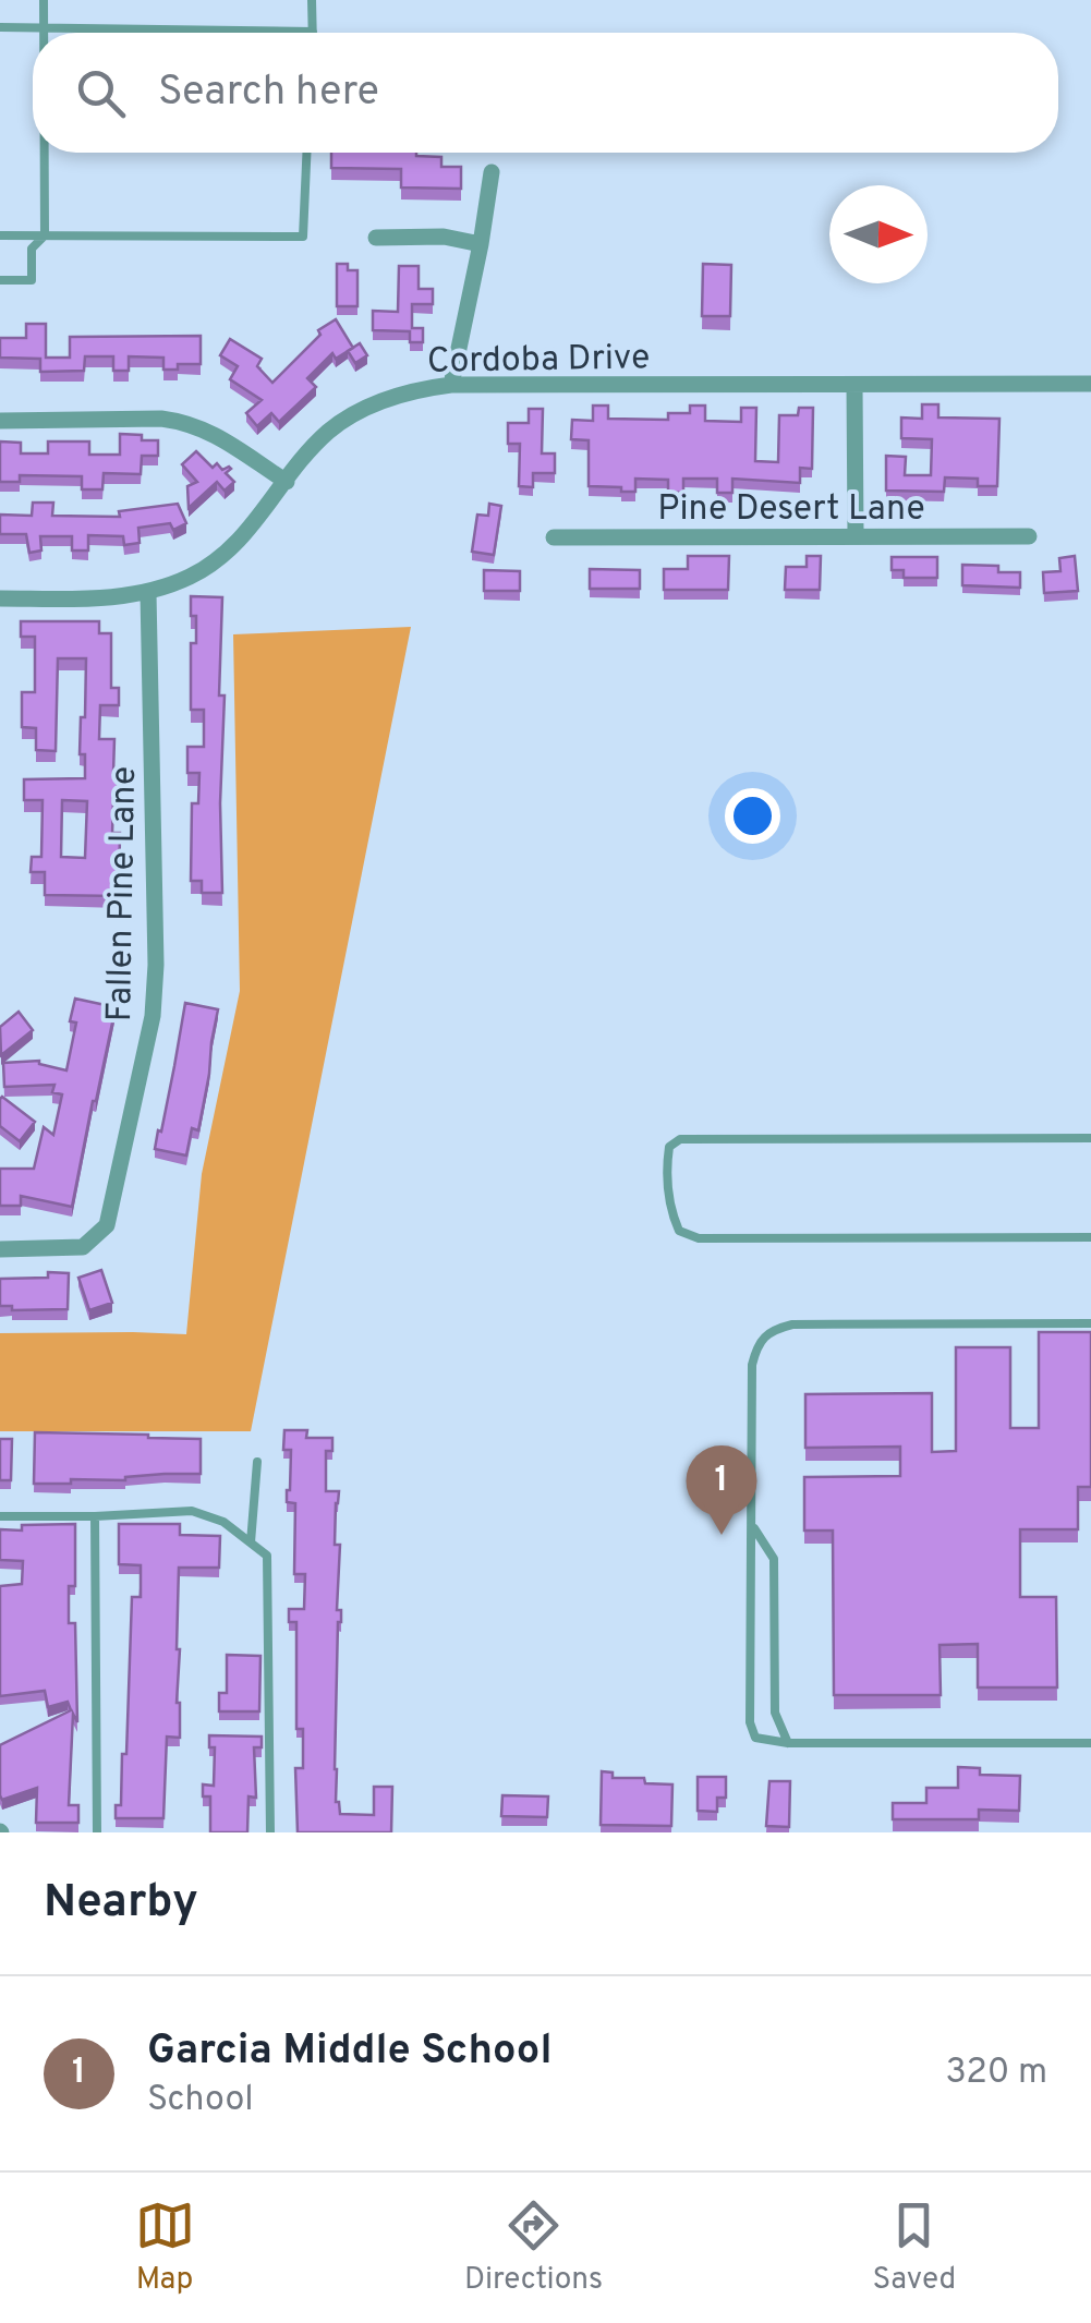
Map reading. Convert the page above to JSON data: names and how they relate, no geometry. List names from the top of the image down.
{
  "streets": {
    "street": ["Cordoba Drive", "Pine Desert Lane", "Fallen Pine Lane"]
  },
  "crossings": [
    ["Cordoba Drive", "Fallen Pine Lane"]
  ],
  "north": "right",
  "page": {
    "search": "Search here",
    "pins": "1",
    "heading": "Nearby",
    "list": [
      {
        "mark": "1",
        "name": "Garcia Middle School",
        "note": "School",
        "value": "320 m"
      }
    ],
    "nav": ["Map", "Directions", "Saved"]
  }
}
